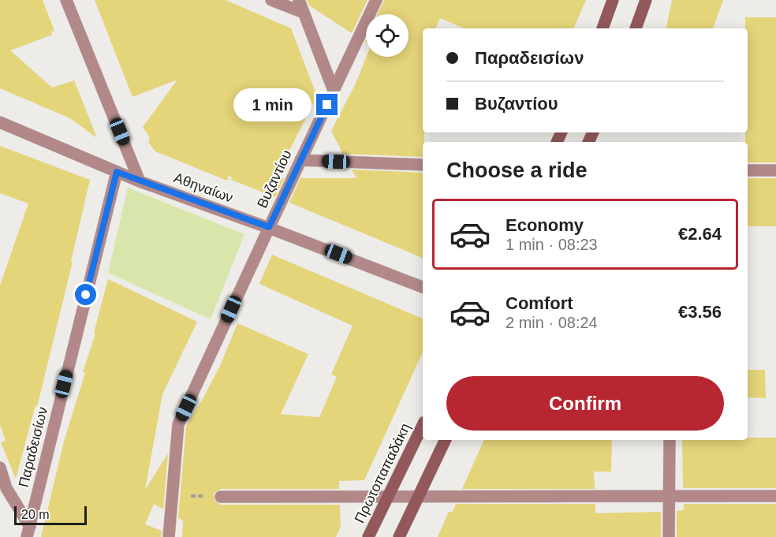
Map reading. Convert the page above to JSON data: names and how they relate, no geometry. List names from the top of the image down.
{
  "streets": {
    "main road": ["Πρωτοπαπαδάκη"],
    "street": ["Βυζαντίου", "Αθηναίων", "Παραδεισίων"]
  },
  "crossings": [
    ["Βυζαντίου", "Αθηναίων"],
    ["Αθηναίων", "Παραδεισίων"]
  ],
  "scale_bar": "20 m",
  "page": {
    "banner": ["Παραδεισίων", "Βυζαντίου"],
    "bubble": "1 min",
    "heading": "Choose a ride",
    "list": [
      {
        "name": "Economy",
        "note": "1 min · 08:23",
        "value": "€2.64"
      },
      {
        "name": "Comfort",
        "note": "2 min · 08:24",
        "value": "€3.56"
      }
    ],
    "buttons": "Confirm",
    "scale": "20 m"
  }
}
